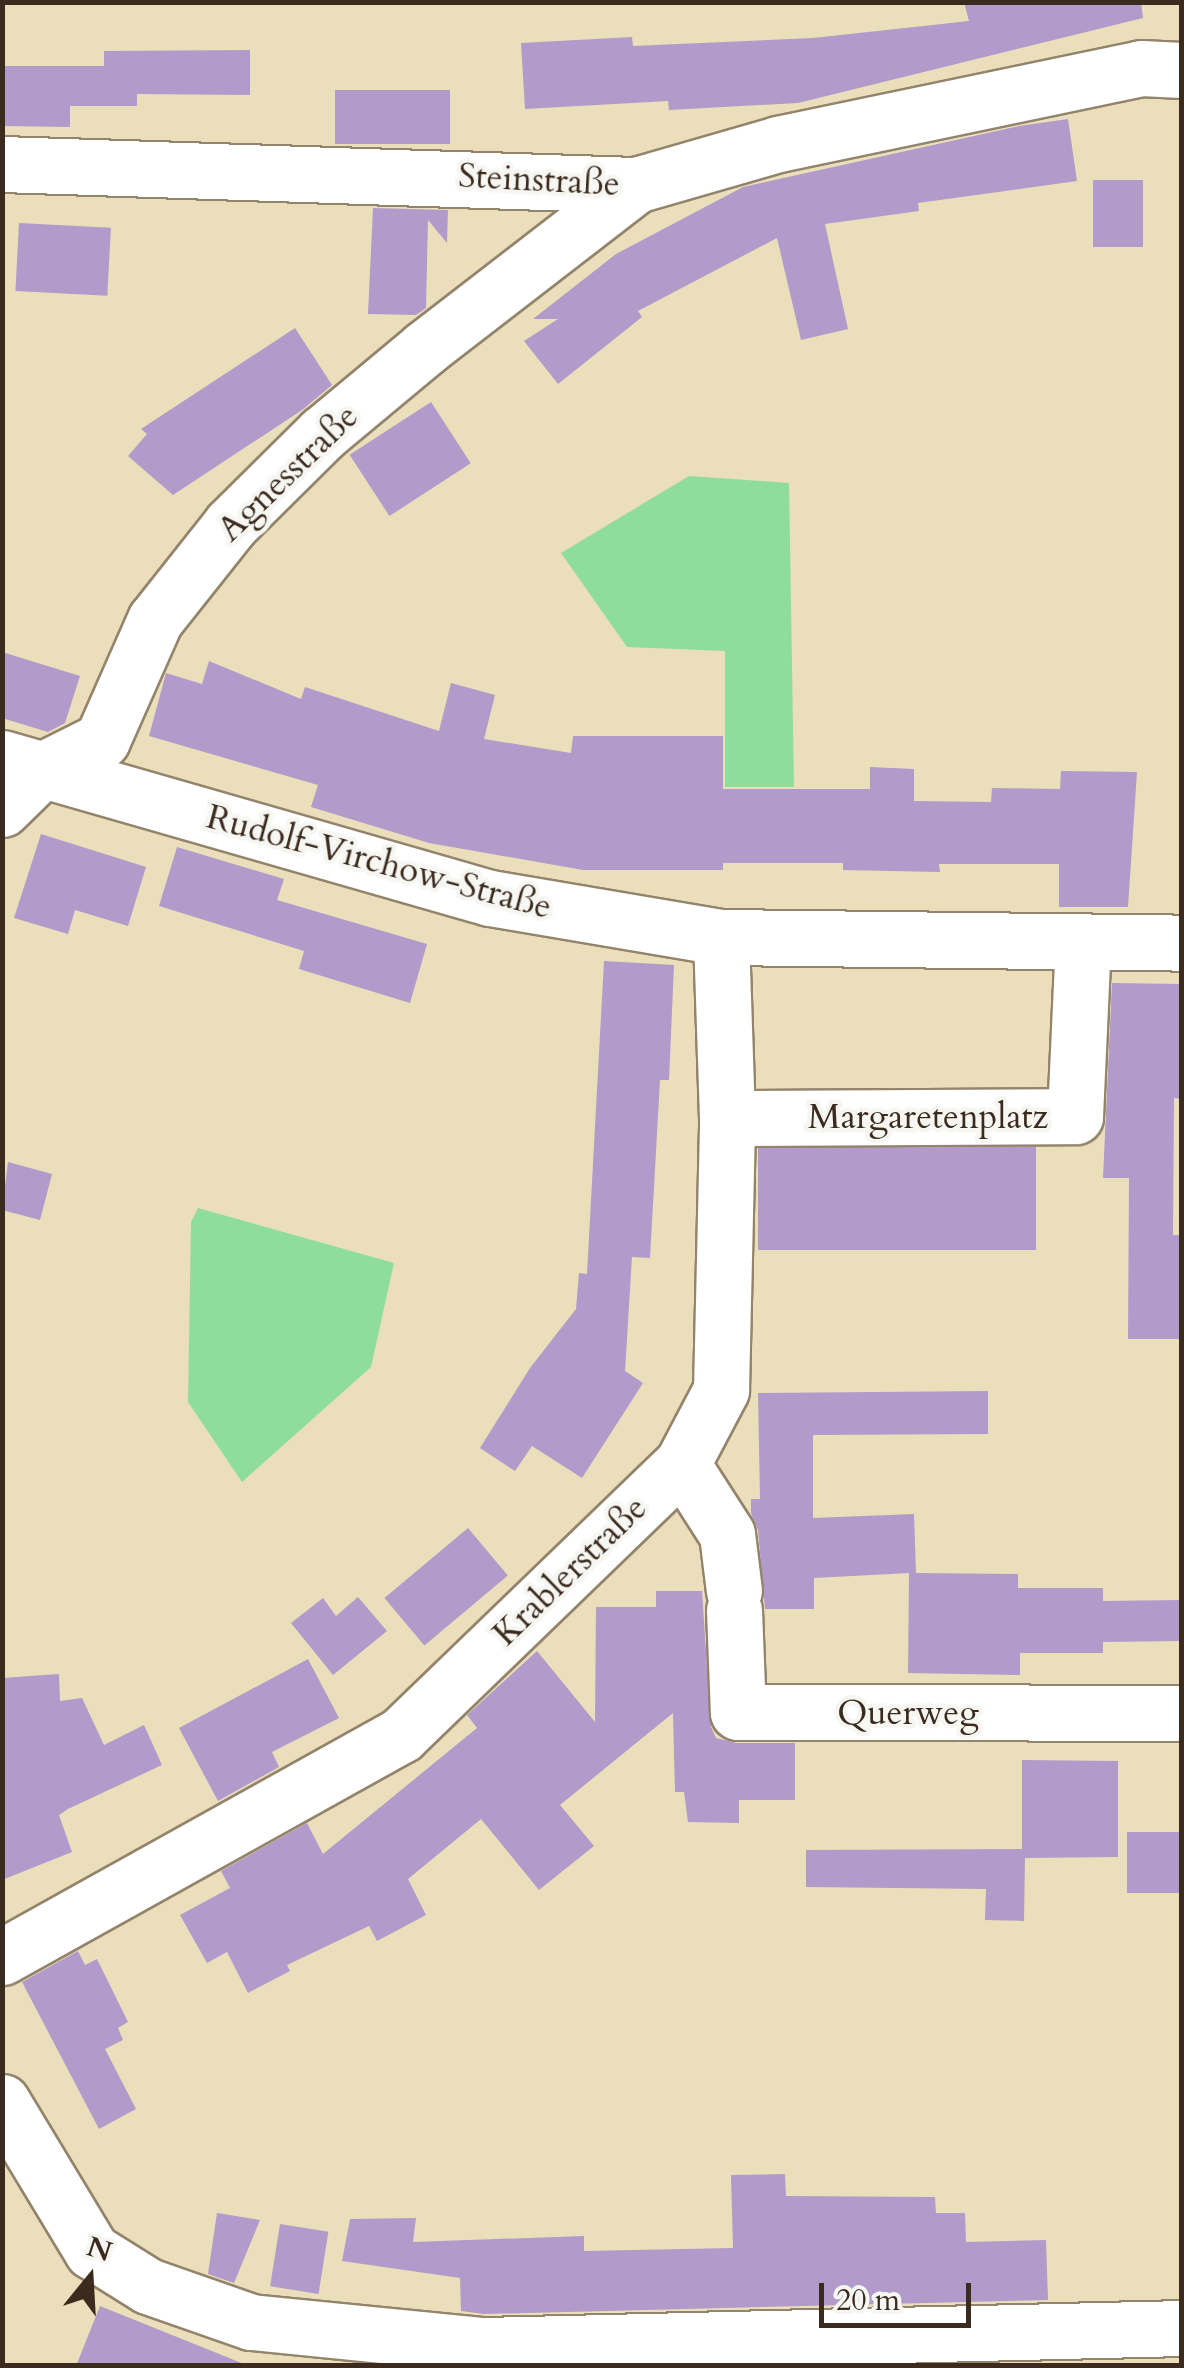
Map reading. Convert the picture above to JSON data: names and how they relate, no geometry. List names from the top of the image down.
{
  "streets": {
    "street": [
      "Steinstraße",
      "Agnesstraße",
      "Rudolf-Virchow-Straße",
      "Margaretenplatz",
      "Krablerstraße",
      "Querweg"
    ]
  },
  "crossings": [
    ["Steinstraße", "Agnesstraße"],
    ["Agnesstraße", "Rudolf-Virchow-Straße"],
    ["Rudolf-Virchow-Straße", "Margaretenplatz"],
    ["Rudolf-Virchow-Straße", "Krablerstraße"],
    ["Margaretenplatz", "Krablerstraße"],
    ["Krablerstraße", "Querweg"]
  ],
  "scale_bar": "20 m",
  "north": "top"
}
